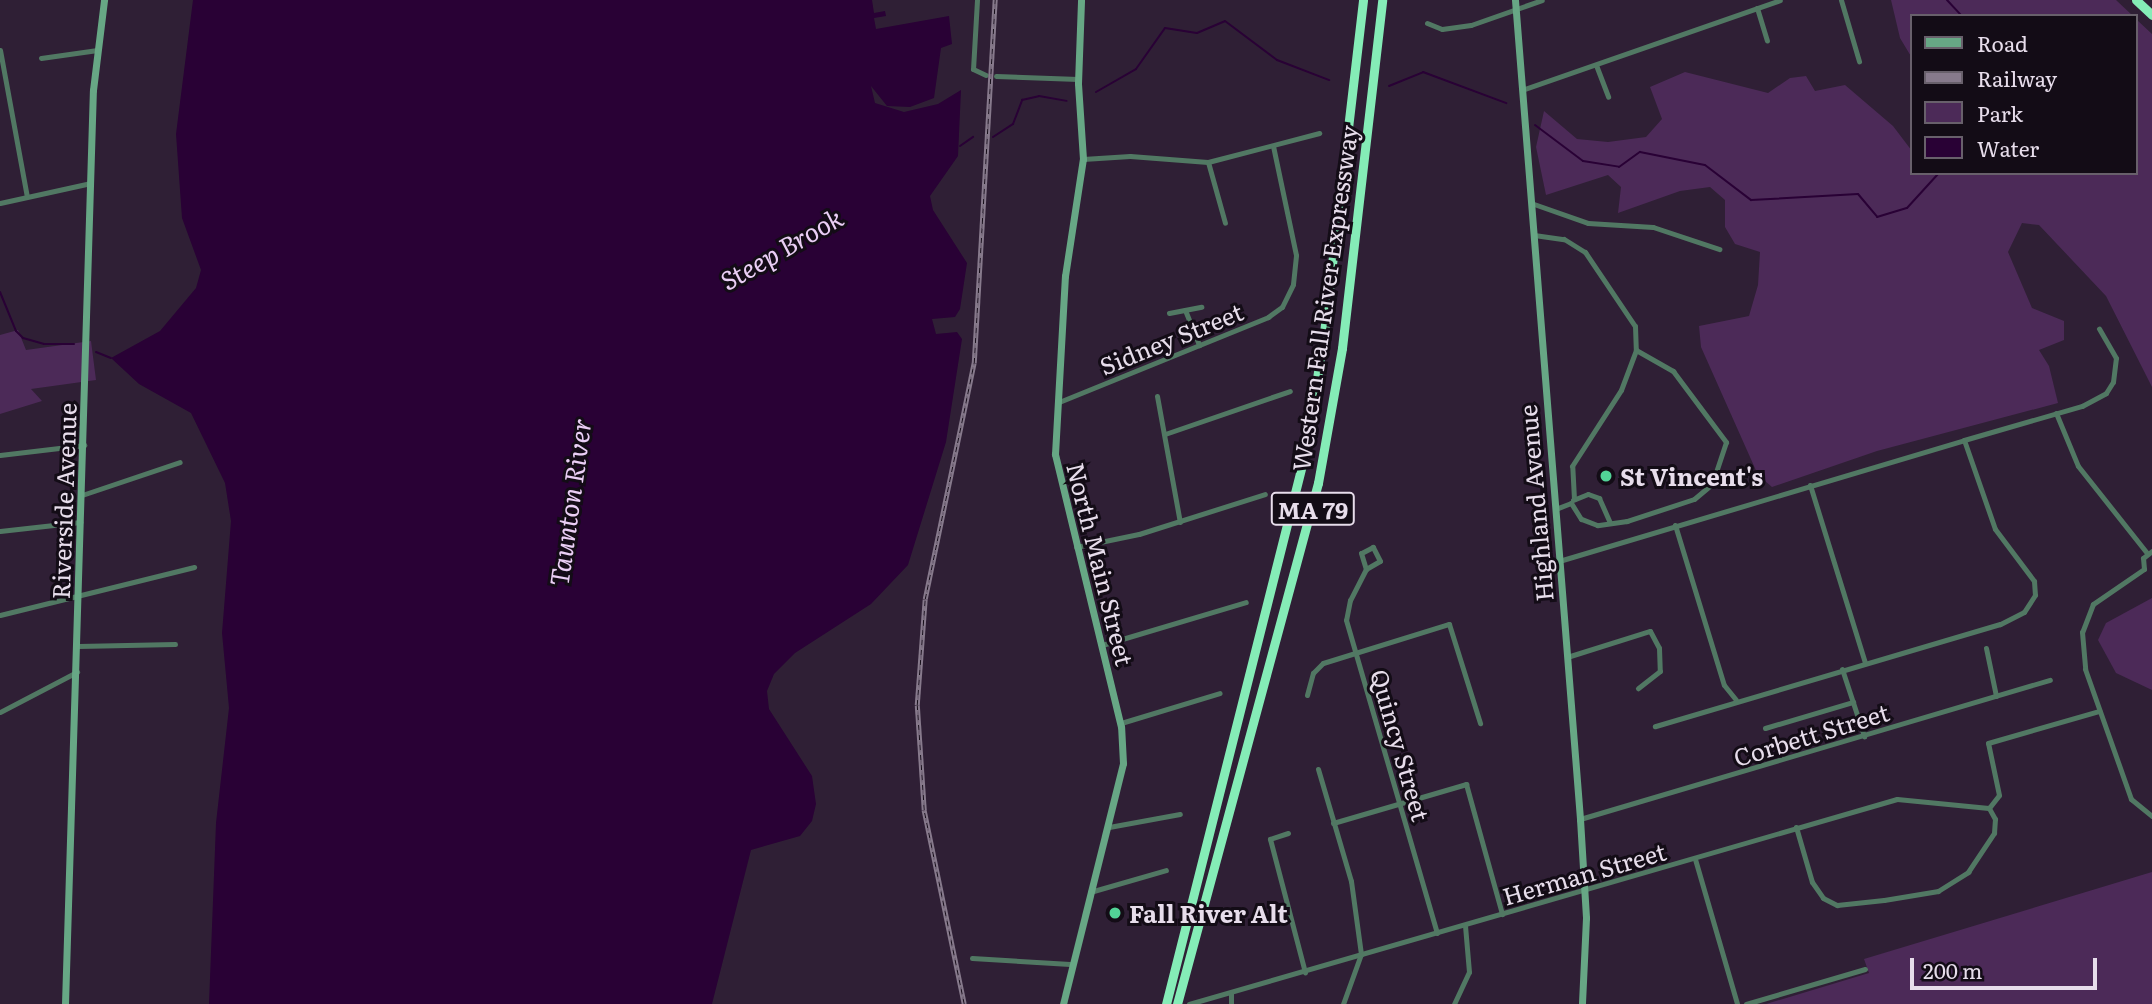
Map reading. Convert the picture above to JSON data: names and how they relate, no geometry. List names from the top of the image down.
{
  "streets": {
    "highway": ["Western Fall River Expressway", "MA 79"],
    "main road": ["Riverside Avenue", "Highland Avenue", "North Main Street"],
    "street": [
      "Sidney Street",
      "Corbett Street",
      "Quincy Street",
      "Herman Street"
    ]
  },
  "crossings": [
    ["Sidney Street", "North Main Street"],
    ["Highland Avenue", "Corbett Street"],
    ["Highland Avenue", "Herman Street"],
    ["Quincy Street", "Herman Street"]
  ],
  "water": ["Steep Brook", "Taunton River"],
  "places": ["St Vincent's", "Fall River Alt"],
  "legend": [
    "Road",
    "Railway",
    "Park",
    "Water"
  ],
  "scale_bar": "200 m"
}
